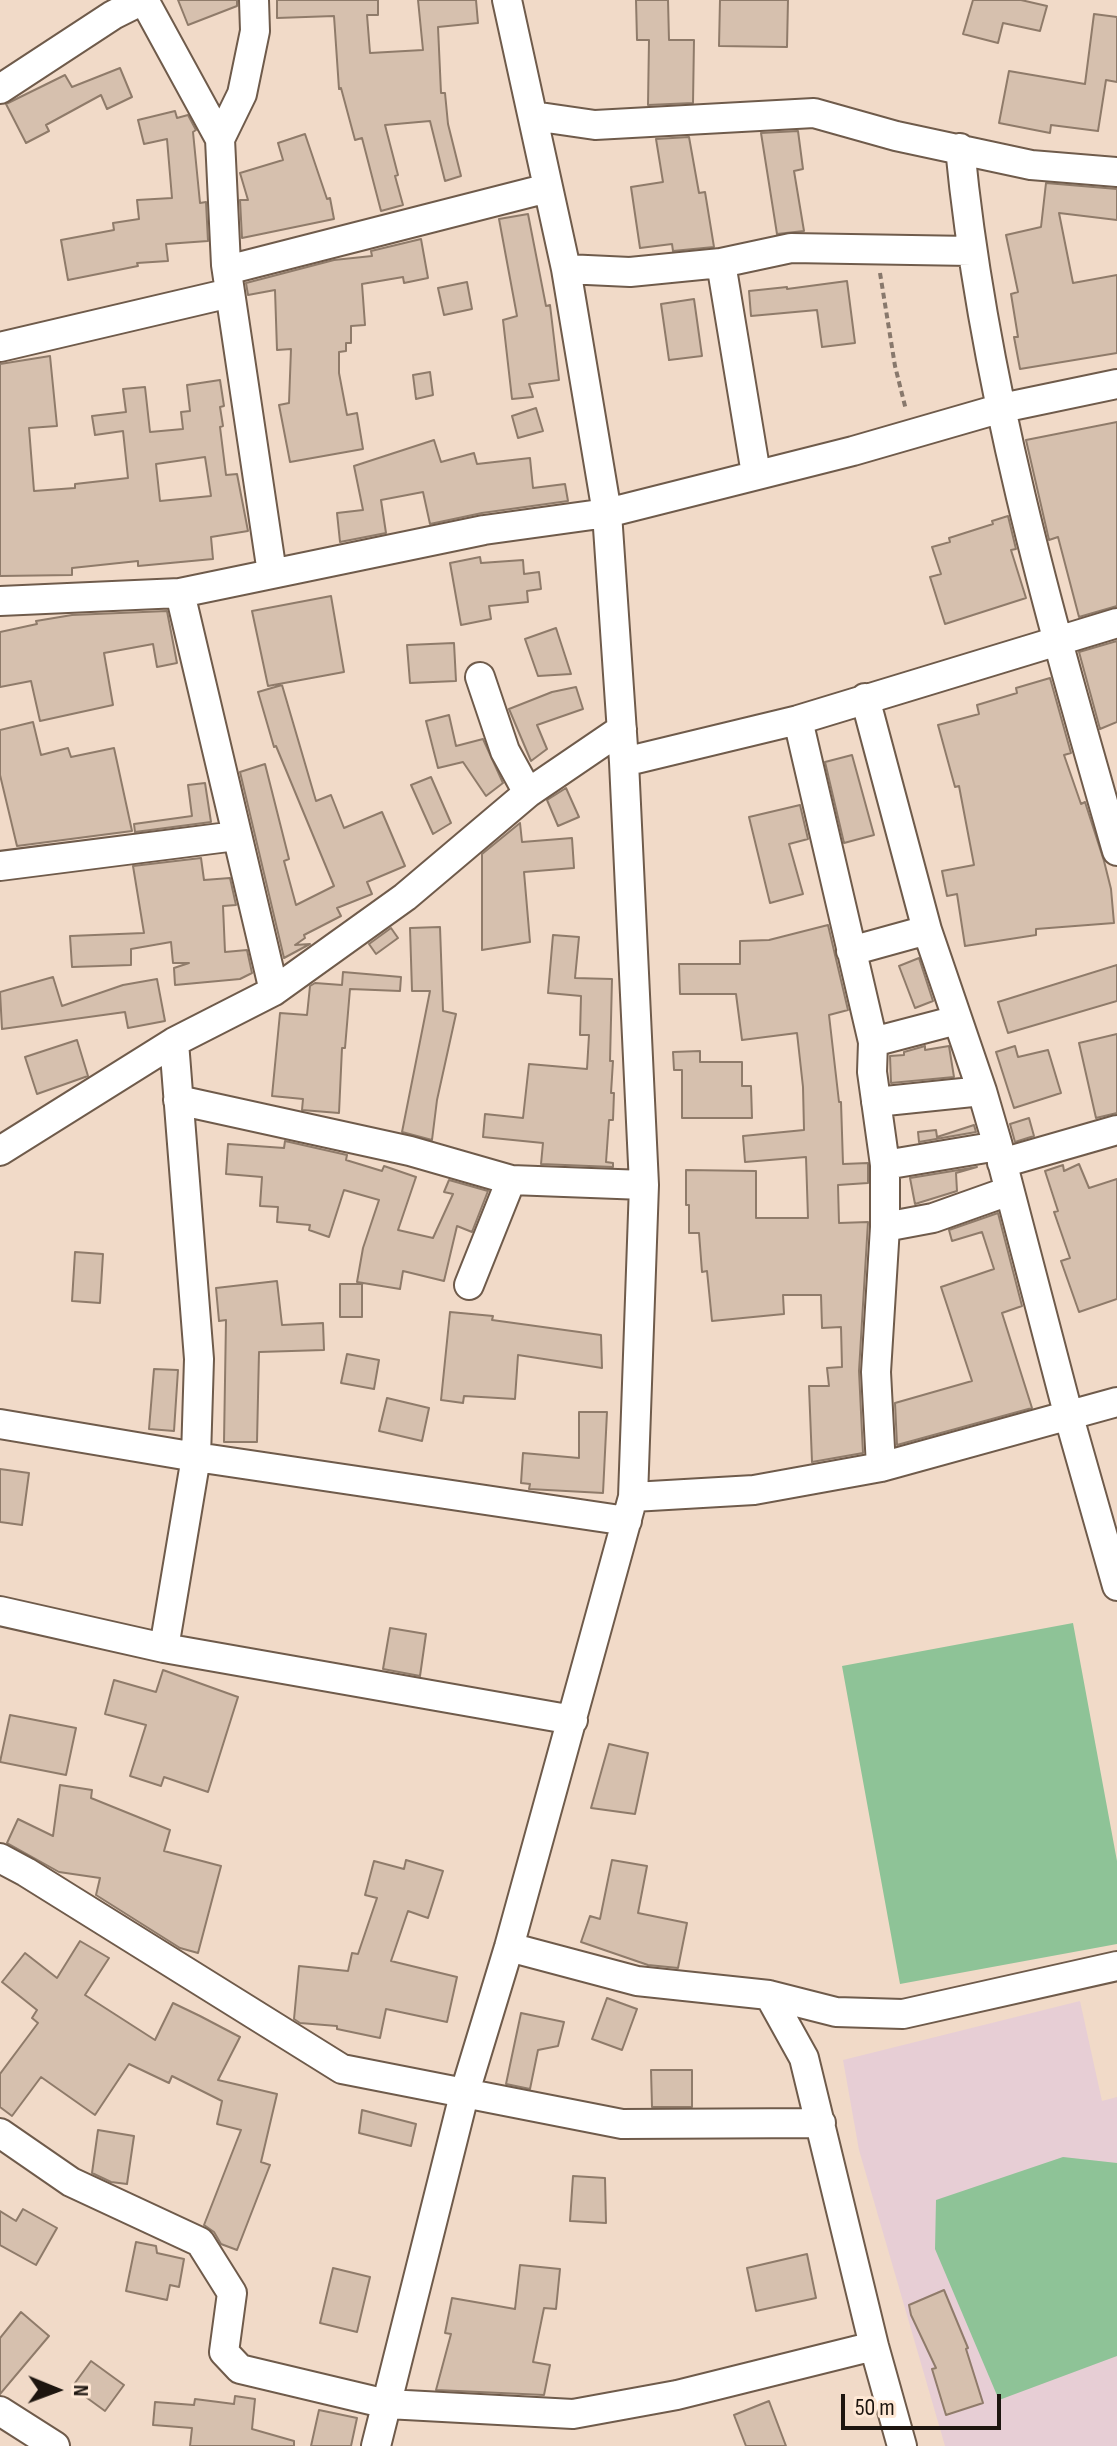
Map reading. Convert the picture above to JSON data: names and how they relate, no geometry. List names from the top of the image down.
{
  "scale_bar": "50 m",
  "north": "right"
}
